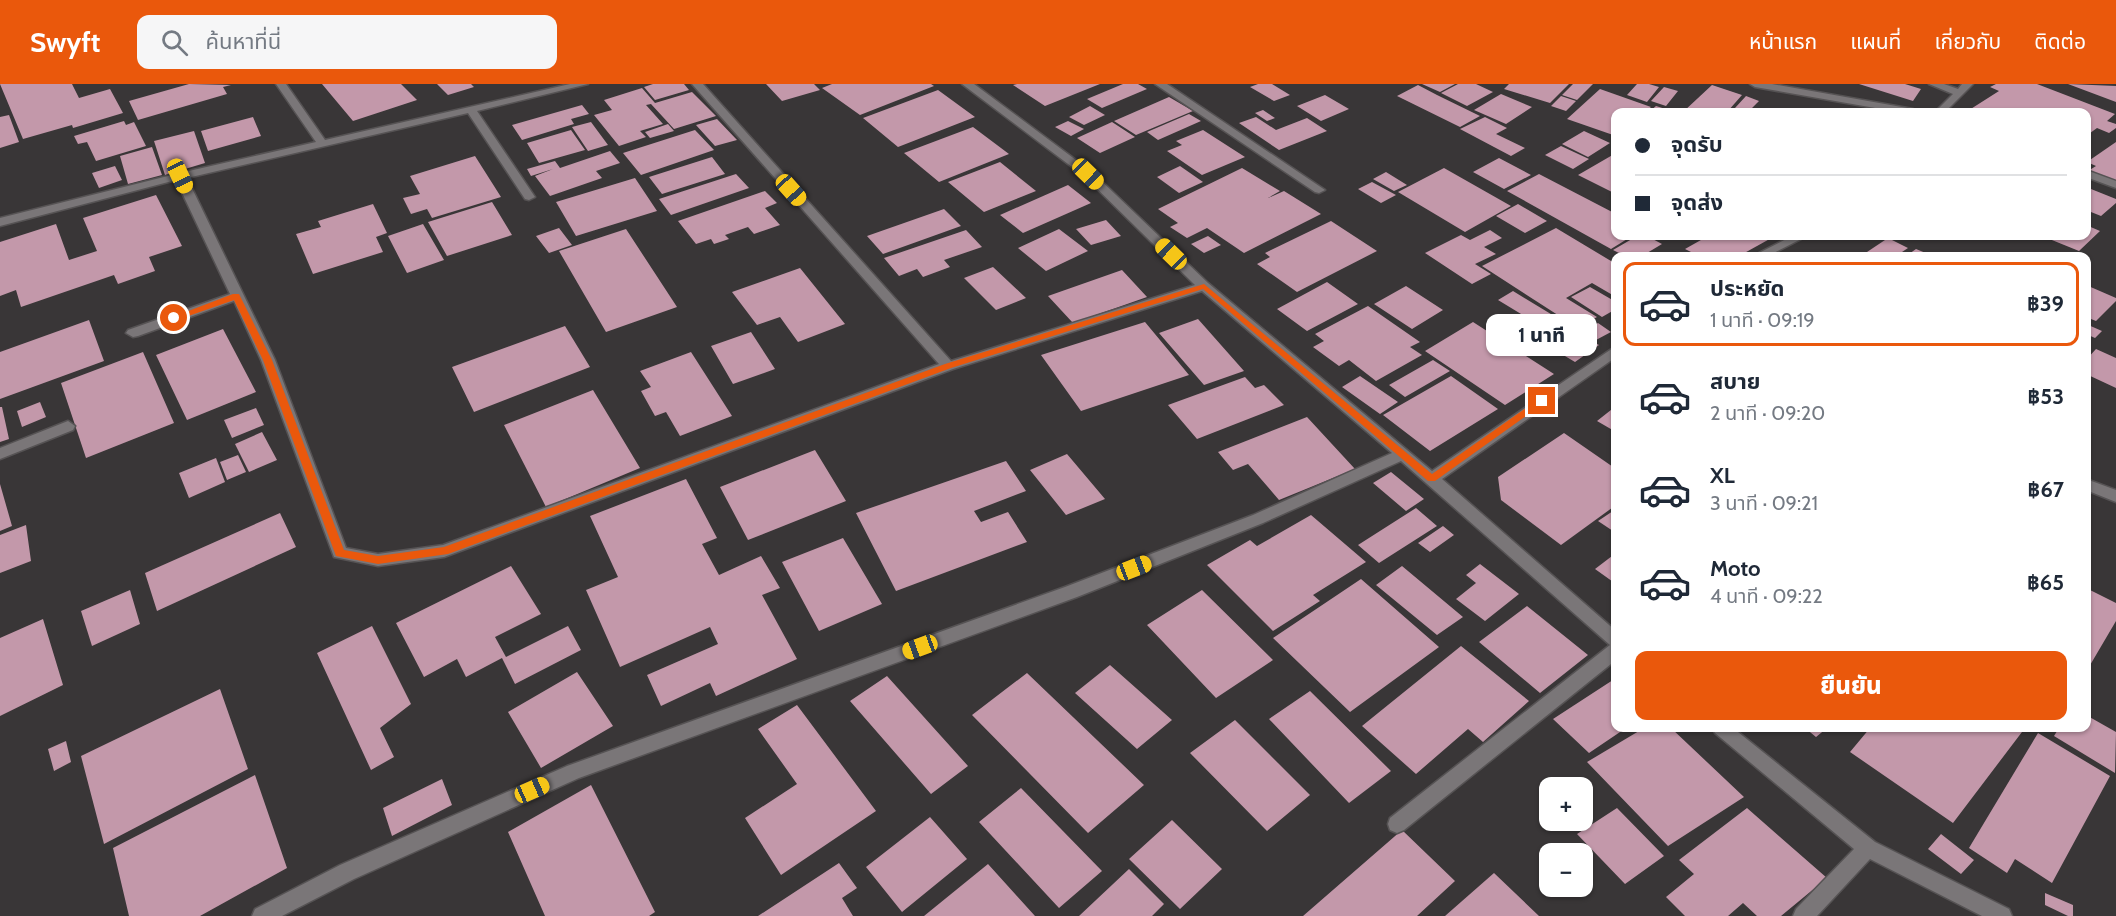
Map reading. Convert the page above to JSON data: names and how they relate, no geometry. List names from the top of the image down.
{
  "page": {
    "header": "Swyft",
    "search": "ค้นหาที่นี่",
    "nav": [
      "หน้าแรก",
      "แผนที่",
      "เกี่ยวกับ",
      "ติดต่อ"
    ],
    "banner": ["จุดรับ", "จุดส่ง"],
    "list": [
      {
        "name": "ประหยัด",
        "note": "1 นาที · 09:19",
        "value": "฿39"
      },
      {
        "name": "สบาย",
        "note": "2 นาที · 09:20",
        "value": "฿53"
      },
      {
        "name": "XL",
        "note": "3 นาที · 09:21",
        "value": "฿67"
      },
      {
        "name": "Moto",
        "note": "4 นาที · 09:22",
        "value": "฿65"
      }
    ],
    "bubble": "1 นาที",
    "buttons": "ยืนยัน",
    "map_buttons": ["+", "−"]
  }
}
